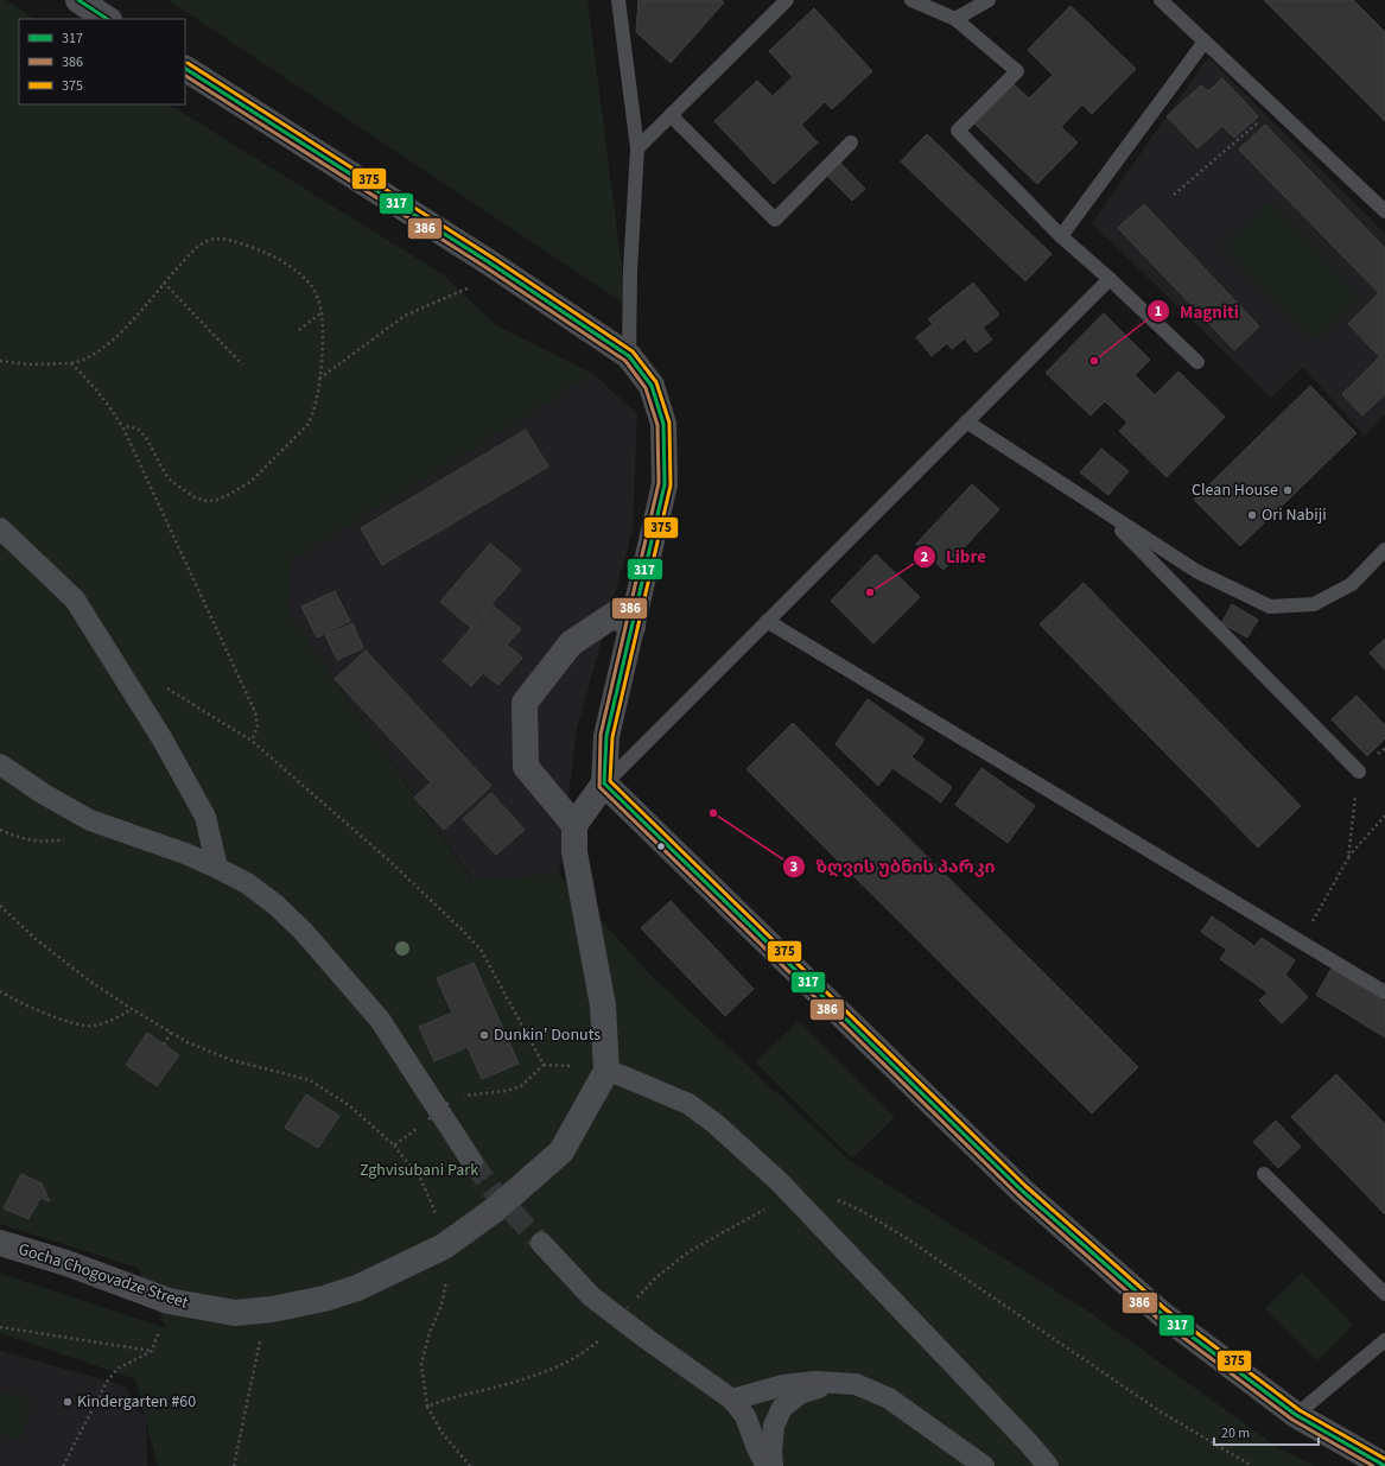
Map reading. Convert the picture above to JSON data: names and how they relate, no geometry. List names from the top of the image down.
{
  "streets": {
    "street": ["Gocha Chogovadze Street"]
  },
  "parks": ["Zghvisubani Park"],
  "places": [
    "Magniti",
    "Clean House",
    "Ori Nabiji",
    "Libre",
    "ზღვის უბნის პარკი",
    "Dunkin' Donuts",
    "Kindergarten #60"
  ],
  "lines": ["transit line 317", "transit line 375", "transit line 386"],
  "legend": ["317", "386", "375"],
  "scale_bar": "20 m"
}
